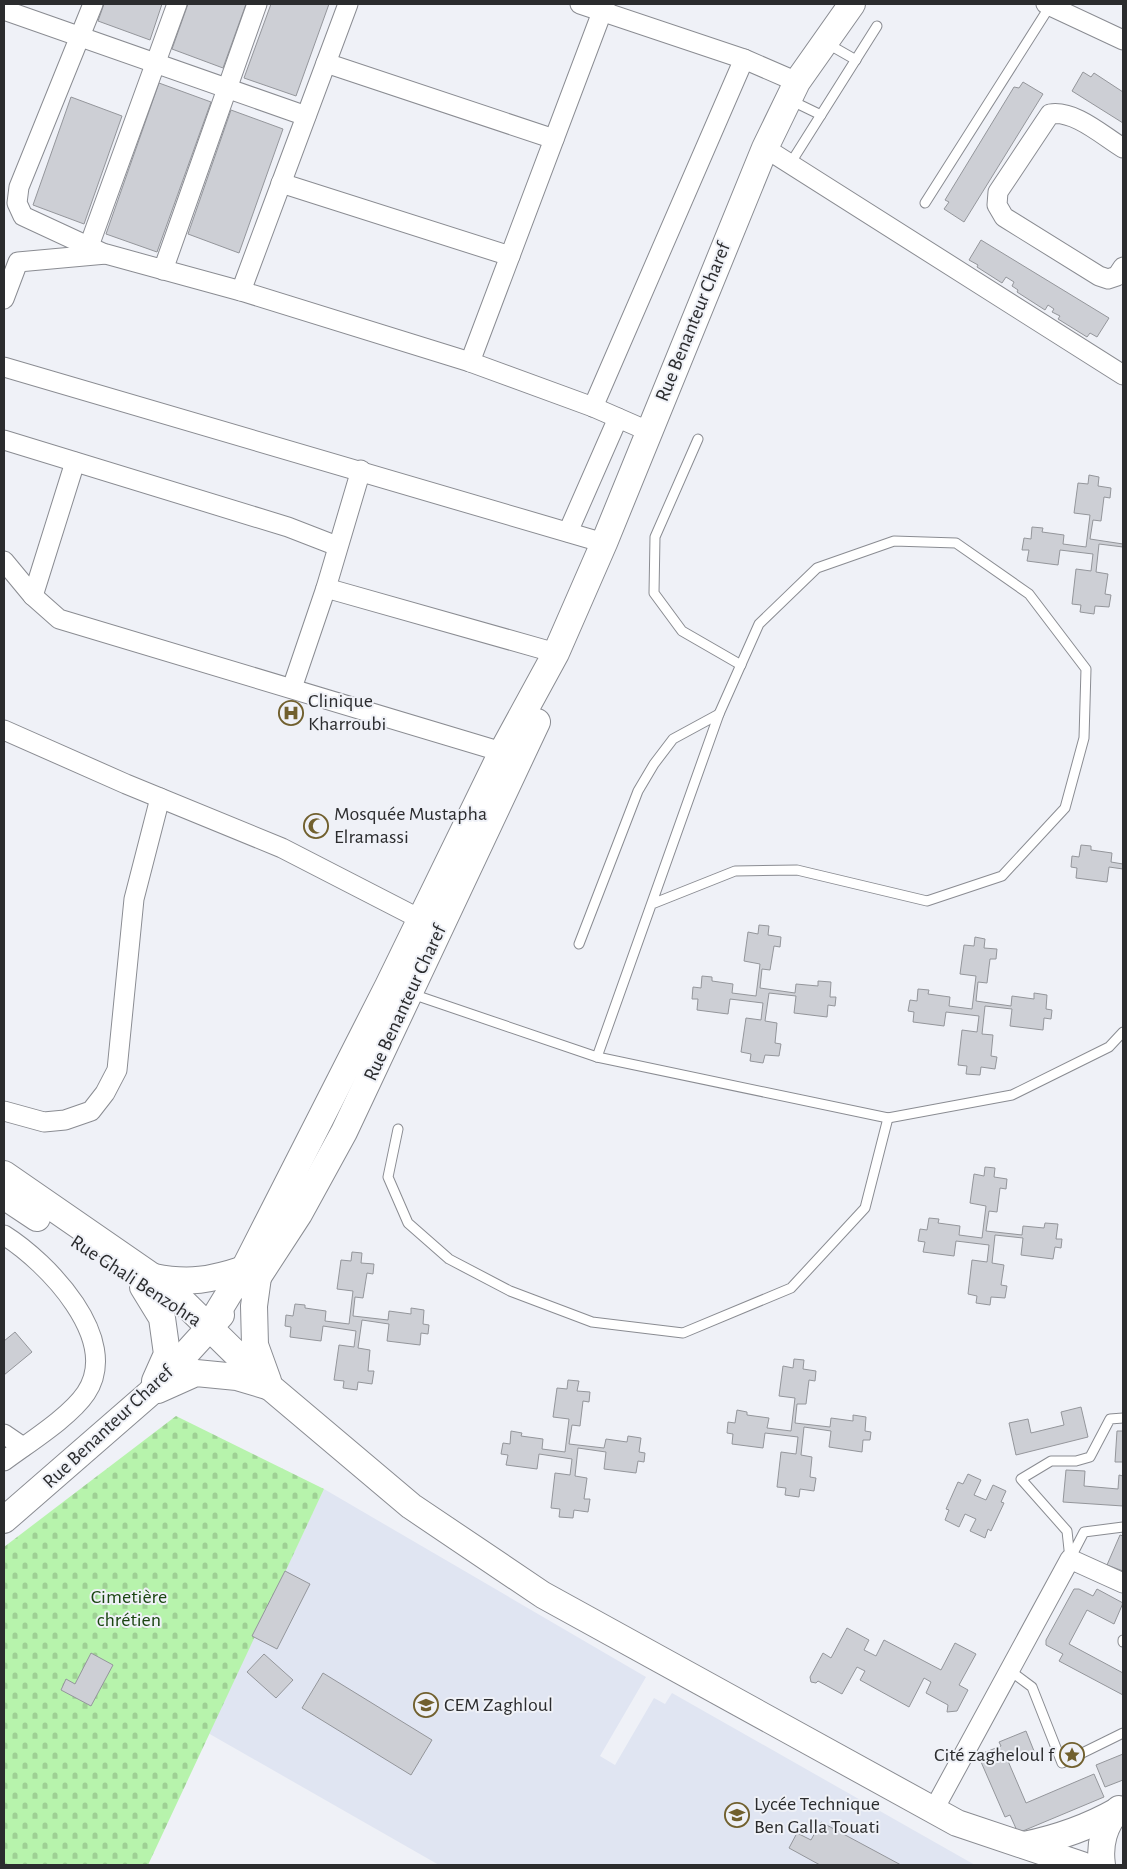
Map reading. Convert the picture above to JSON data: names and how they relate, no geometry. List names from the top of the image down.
{
  "streets": {
    "main road": ["Rue Benanteur Charef", "Rue Ghali Benzohra"]
  },
  "crossings": [
    ["Rue Benanteur Charef", "Rue Ghali Benzohra"]
  ],
  "parks": ["Cimetière chrétien"],
  "places": {
    "hospital": ["Clinique Kharroubi"],
    "mosque": ["Mosquée Mustapha Elramassi"],
    "school or university": ["CEM Zaghloul", "Lycée Technique Ben Galla Touati"],
    "place": ["Cité zagheloul f"]
  }
}
